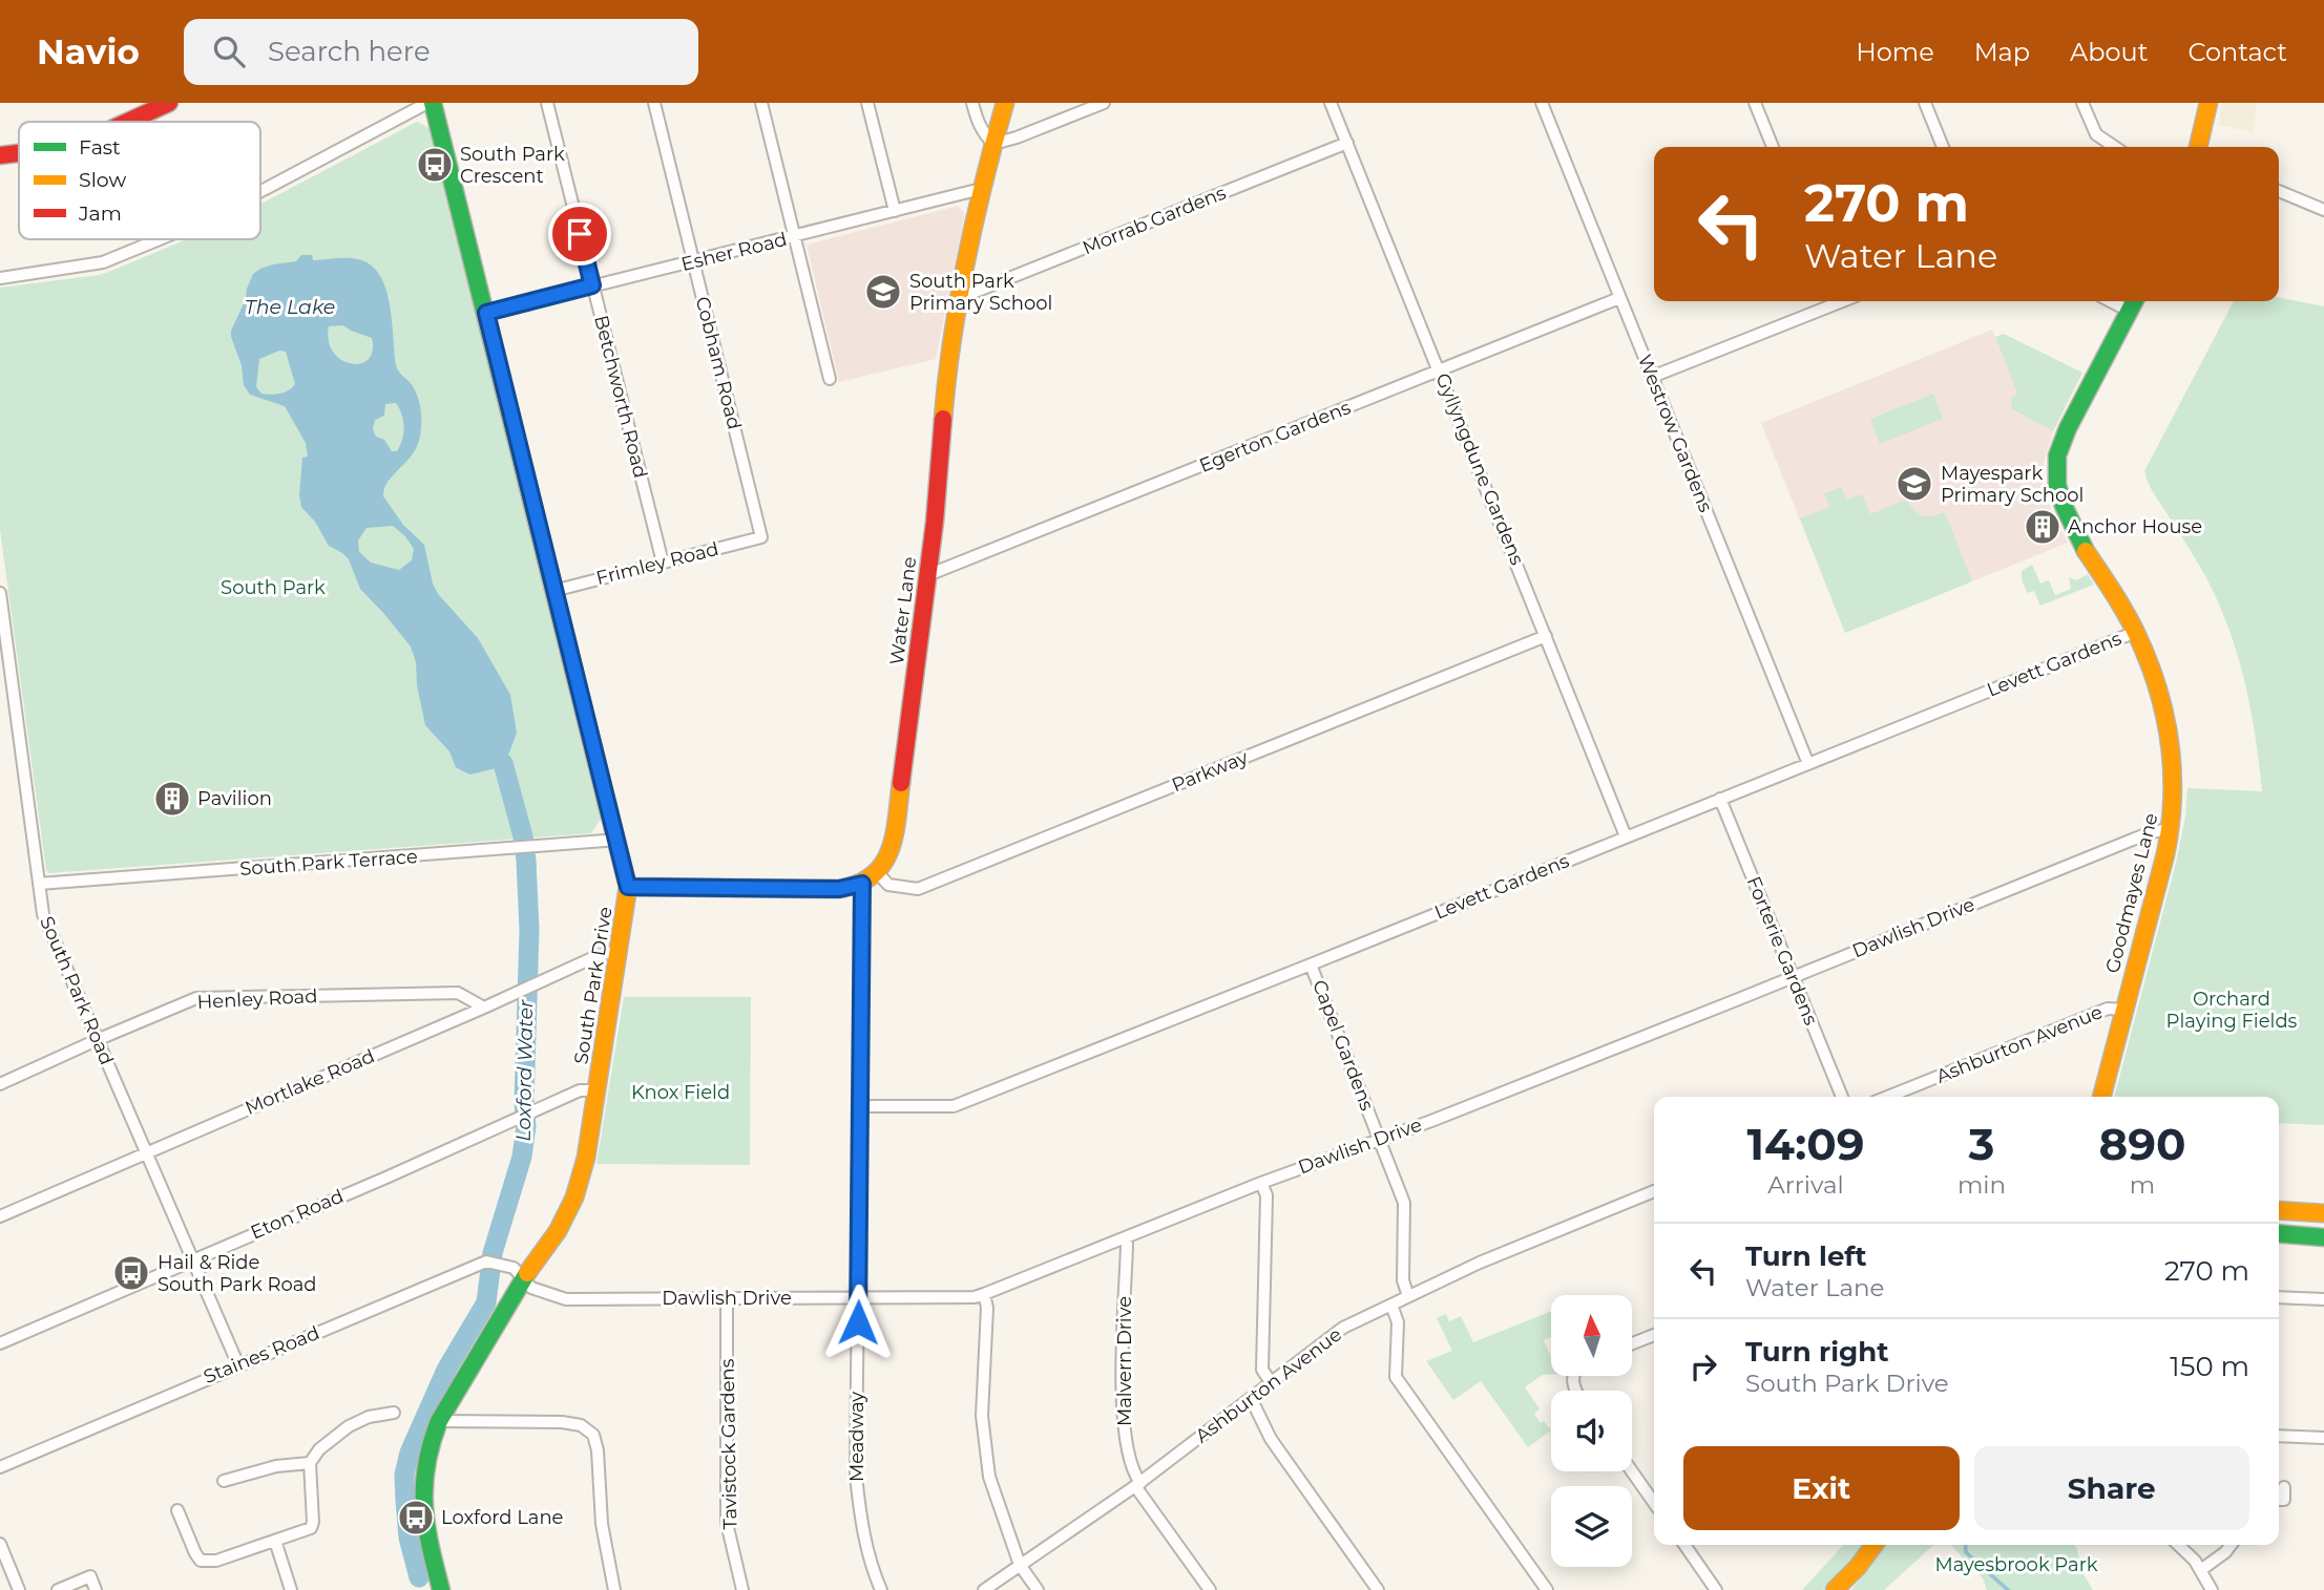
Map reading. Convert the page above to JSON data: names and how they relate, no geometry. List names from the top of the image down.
{
  "streets": {
    "street": [
      "Morrab Gardens",
      "Esher Road",
      "Cobham Road",
      "Betchworth Road",
      "Westrow Gardens",
      "Egerton Gardens",
      "Gyllyngdune Gardens",
      "Frimley Road",
      "Water Lane",
      "Levett Gardens",
      "Parkway",
      "South Park Terrace",
      "Goodmayes Lane",
      "Dawlish Drive",
      "Forterie Gardens",
      "South Park Drive",
      "South Park Road",
      "Henley Road",
      "Ashburton Avenue",
      "Capel Gardens",
      "Mortlake Road",
      "Eton Road",
      "Staines Road",
      "Malvern Drive",
      "Meadway",
      "Tavistock Gardens"
    ]
  },
  "crossings": [
    ["Morrab Gardens", "Gyllyngdune Gardens"],
    ["Morrab Gardens", "Water Lane"],
    ["Esher Road", "Cobham Road"],
    ["Esher Road", "Betchworth Road"],
    ["Esher Road", "Water Lane"],
    ["Esher Road", "South Park Drive"],
    ["Cobham Road", "Frimley Road"],
    ["Betchworth Road", "Frimley Road"],
    ["Westrow Gardens", "Egerton Gardens"],
    ["Westrow Gardens", "Levett Gardens"],
    ["Egerton Gardens", "Gyllyngdune Gardens"],
    ["Egerton Gardens", "Water Lane"],
    ["Gyllyngdune Gardens", "Levett Gardens"],
    ["Gyllyngdune Gardens", "Parkway"],
    ["Frimley Road", "South Park Drive"],
    ["Water Lane", "Parkway"],
    ["Water Lane", "South Park Drive"],
    ["Water Lane", "Meadway"],
    ["Levett Gardens", "Goodmayes Lane"],
    ["Levett Gardens", "Forterie Gardens"],
    ["Levett Gardens", "Capel Gardens"],
    ["Levett Gardens", "Meadway"],
    ["South Park Terrace", "South Park Drive"],
    ["South Park Terrace", "South Park Road"],
    ["Goodmayes Lane", "Dawlish Drive"],
    ["Goodmayes Lane", "Ashburton Avenue"],
    ["Dawlish Drive", "Forterie Gardens"],
    ["Dawlish Drive", "South Park Drive"],
    ["Dawlish Drive", "Capel Gardens"],
    ["Dawlish Drive", "Staines Road"],
    ["Dawlish Drive", "Malvern Drive"],
    ["Dawlish Drive", "Meadway"],
    ["Dawlish Drive", "Tavistock Gardens"],
    ["South Park Drive", "Mortlake Road"],
    ["South Park Drive", "Eton Road"],
    ["South Park Drive", "Staines Road"],
    ["South Park Road", "Henley Road"],
    ["South Park Road", "Mortlake Road"],
    ["South Park Road", "Eton Road"],
    ["South Park Road", "Staines Road"],
    ["Henley Road", "Mortlake Road"],
    ["Ashburton Avenue", "Capel Gardens"],
    ["Ashburton Avenue", "Malvern Drive"]
  ],
  "water": ["The Lake", "Loxford Water"],
  "parks": [
    "South Park",
    "Orchard Playing Fields",
    "Knox Field",
    "Mayesbrook Park"
  ],
  "places": {
    "bus stop": ["South Park Crescent", "Hail & Ride South Park Road", "Loxford Lane"],
    "school or university": ["South Park Primary School", "Mayespark Primary School"],
    "building": ["Anchor House", "Pavilion"]
  },
  "legend": ["Fast", "Slow", "Jam"],
  "north": "top",
  "page": {
    "header": "Navio",
    "search": "Search here",
    "nav": [
      "Home",
      "Map",
      "About",
      "Contact"
    ],
    "turn": ["270 m", "Water Lane"],
    "eta": [
      "14:09",
      "Arrival",
      "3",
      "min",
      "890",
      "m"
    ],
    "list": [
      {
        "name": "Turn left",
        "note": "Water Lane",
        "value": "270 m"
      },
      {
        "name": "Turn right",
        "note": "South Park Drive",
        "value": "150 m"
      }
    ],
    "buttons": ["Exit", "Share"]
  }
}
